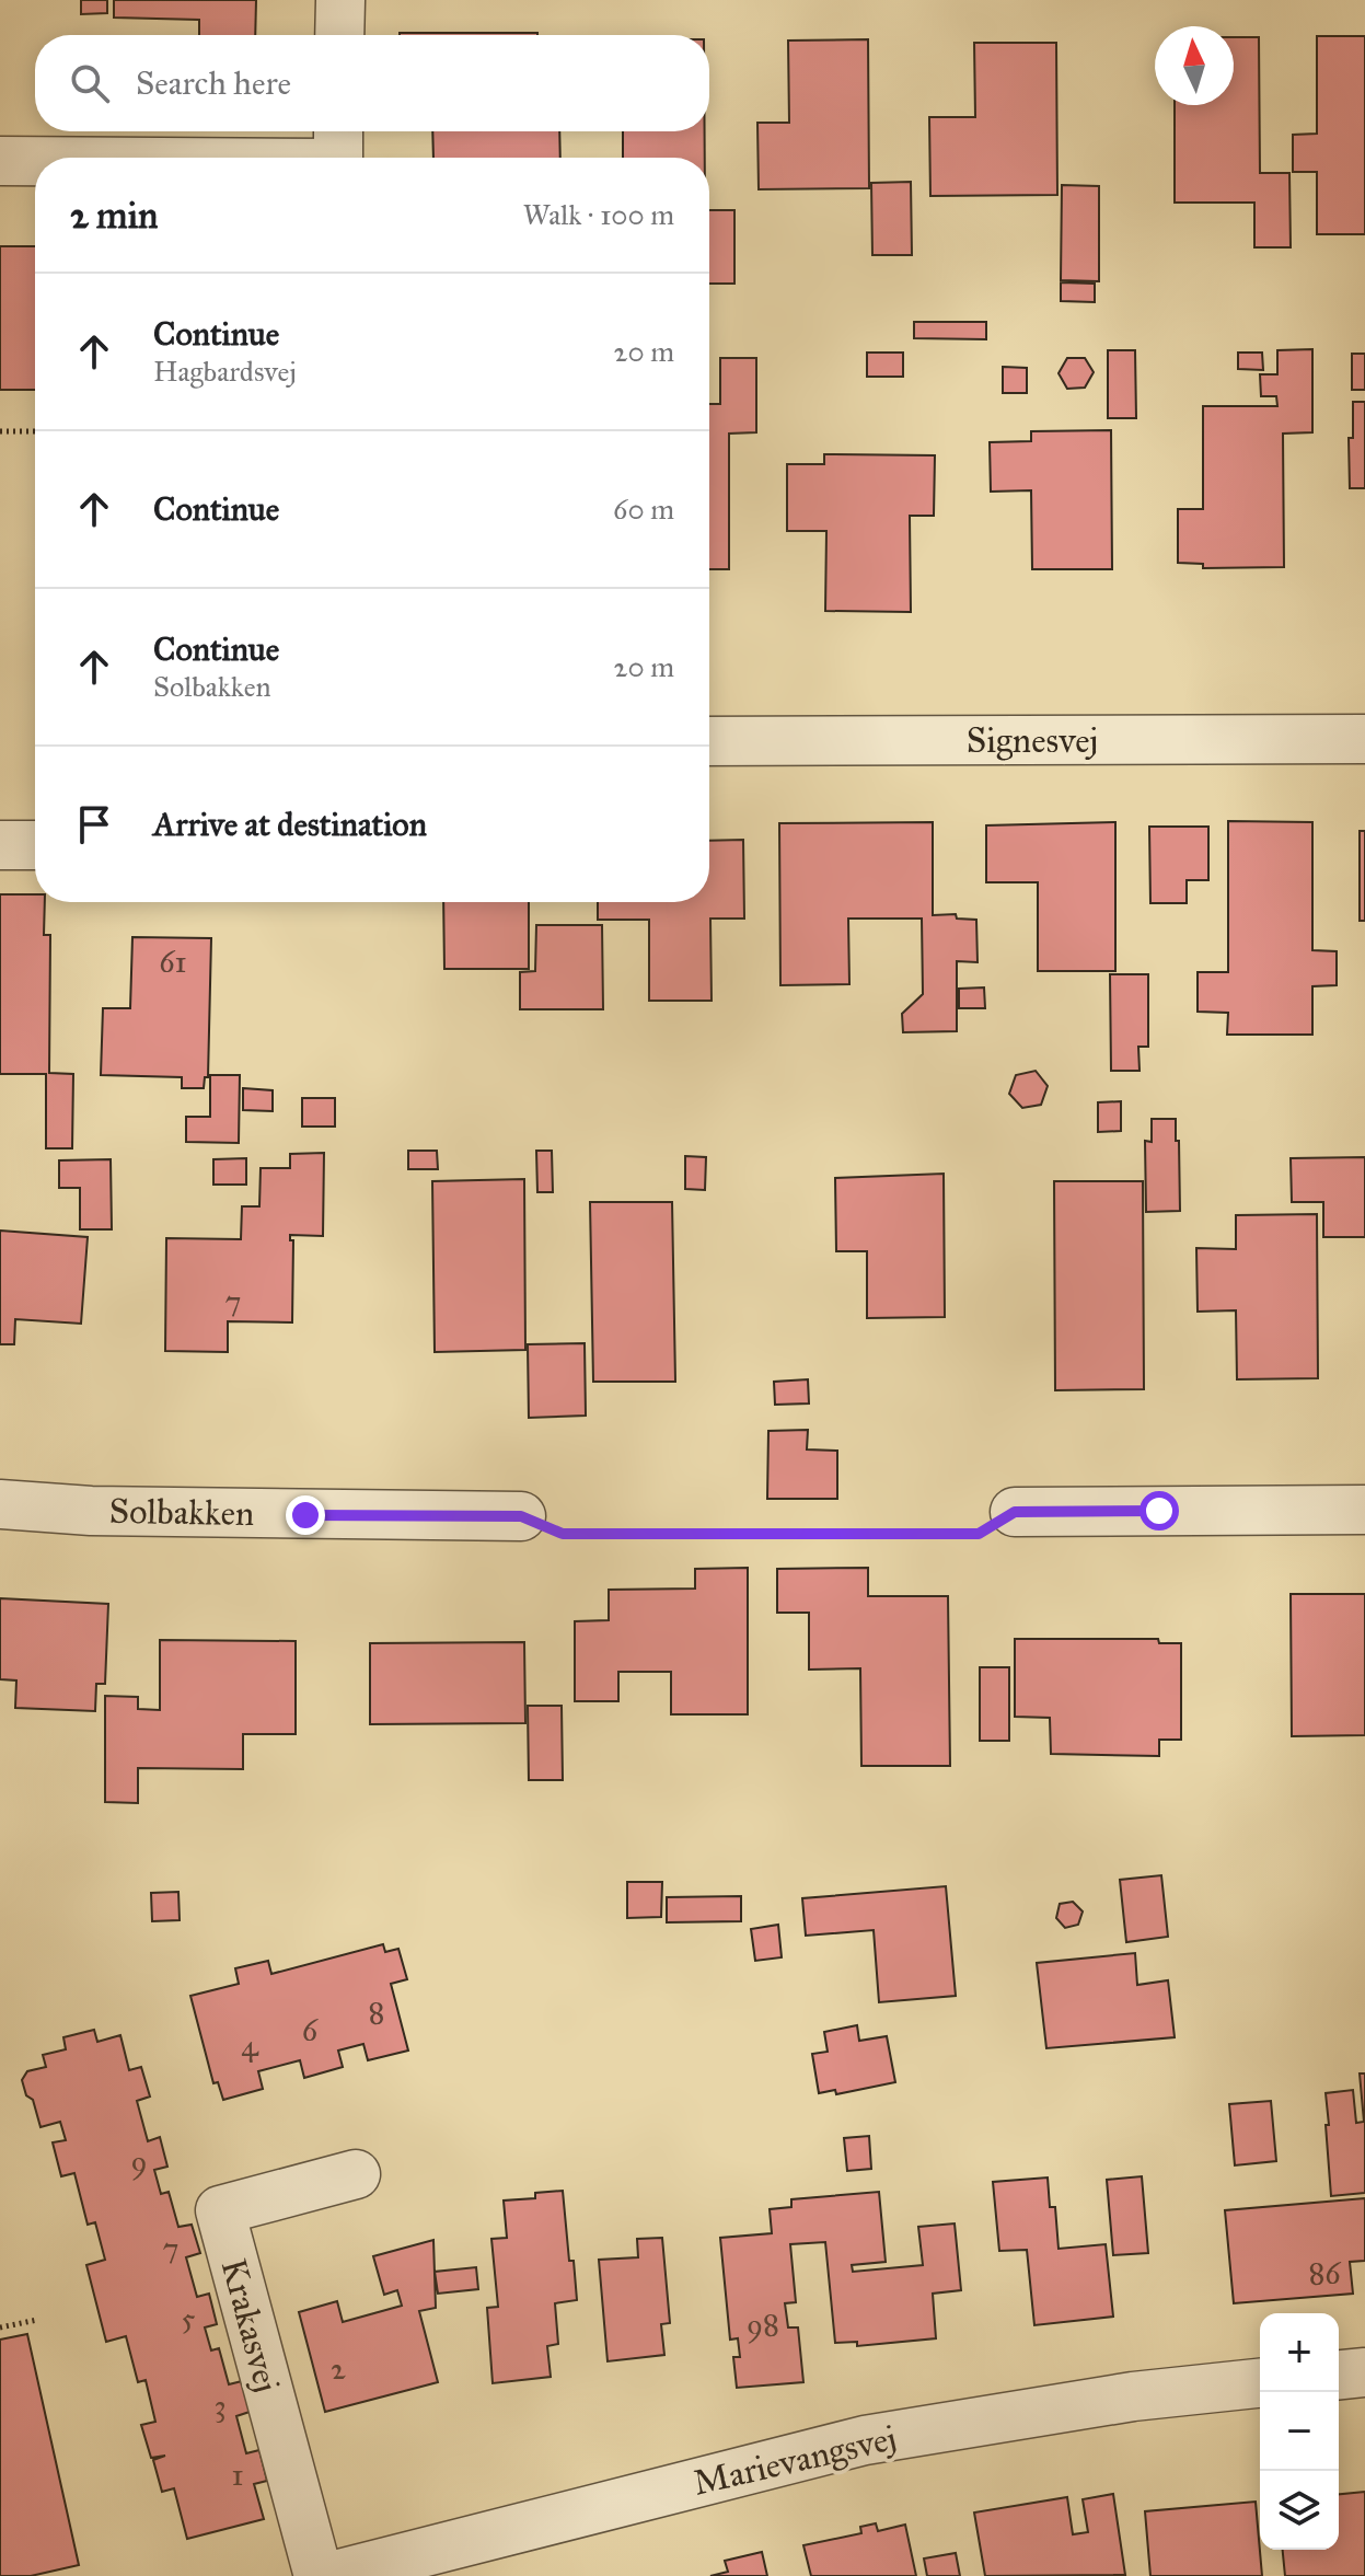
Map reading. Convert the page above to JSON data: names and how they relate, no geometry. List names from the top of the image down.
{
  "streets": {
    "street": [
      "Signesvej",
      "Solbakken",
      "Krakasvej",
      "Marievangsvej"
    ]
  },
  "house_numbers": [
    "61",
    "7",
    "8",
    "6",
    "4",
    "9",
    "7",
    "86",
    "5",
    "98",
    "2",
    "3",
    "1"
  ],
  "north": "top",
  "page": {
    "search": "Search here",
    "heading": ["2 min", "Walk · 100 m"],
    "list": [
      ["Continue", "Hagbardsvej", "20 m"],
      ["Continue", "60 m"],
      ["Continue", "Solbakken", "20 m"],
      "Arrive at destination"
    ],
    "map_buttons": ["+", "−"]
  }
}
